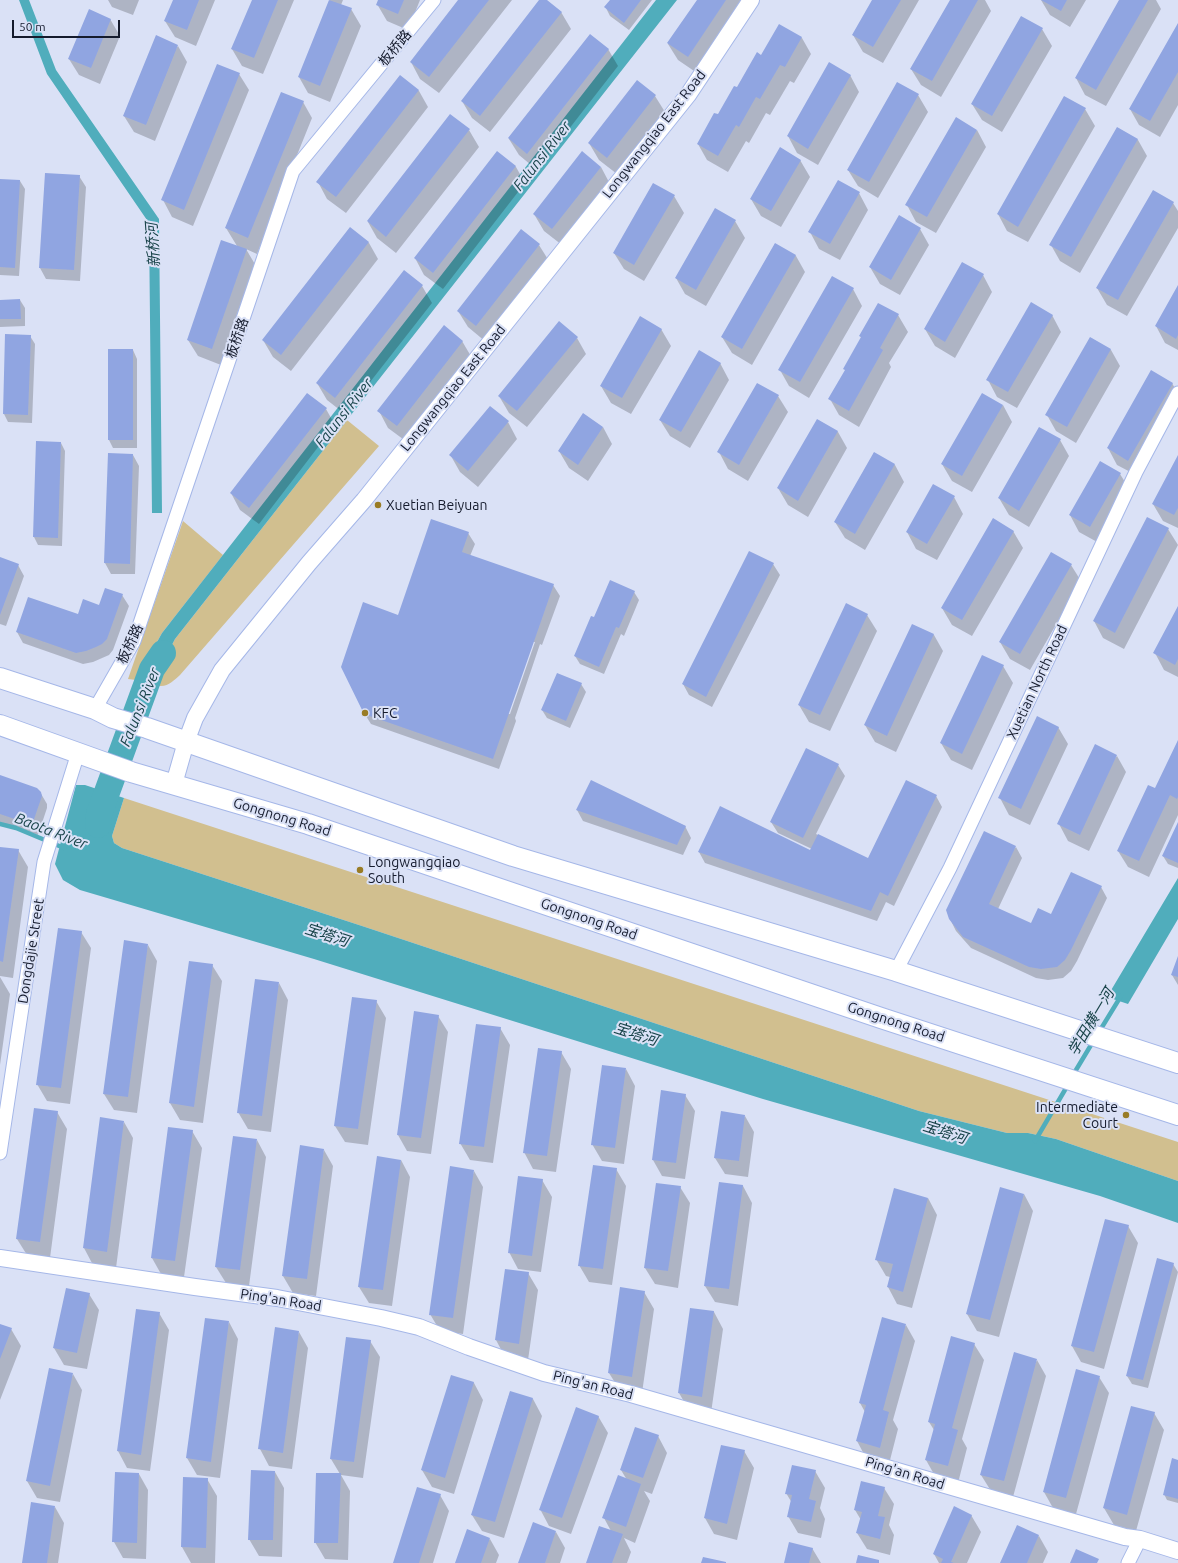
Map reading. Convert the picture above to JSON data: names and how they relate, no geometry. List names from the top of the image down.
{
  "streets": {
    "main road": ["Gongnong Road"],
    "street": [
      "板桥路",
      "Longwangqiao East Road",
      "Xuetian North Road",
      "Dongdajie Street",
      "Ping'an Road"
    ]
  },
  "crossings": [
    ["Longwangqiao East Road", "Gongnong Road"],
    ["Gongnong Road", "Dongdajie Street"]
  ],
  "water": [
    "Falunsi River",
    "新桥河",
    "Baota River",
    "宝塔河",
    "学田横一河"
  ],
  "places": [
    "Xuetian Beiyuan",
    "KFC",
    "Longwangqiao South",
    "Intermediate Court"
  ],
  "scale_bar": "50 m"
}
